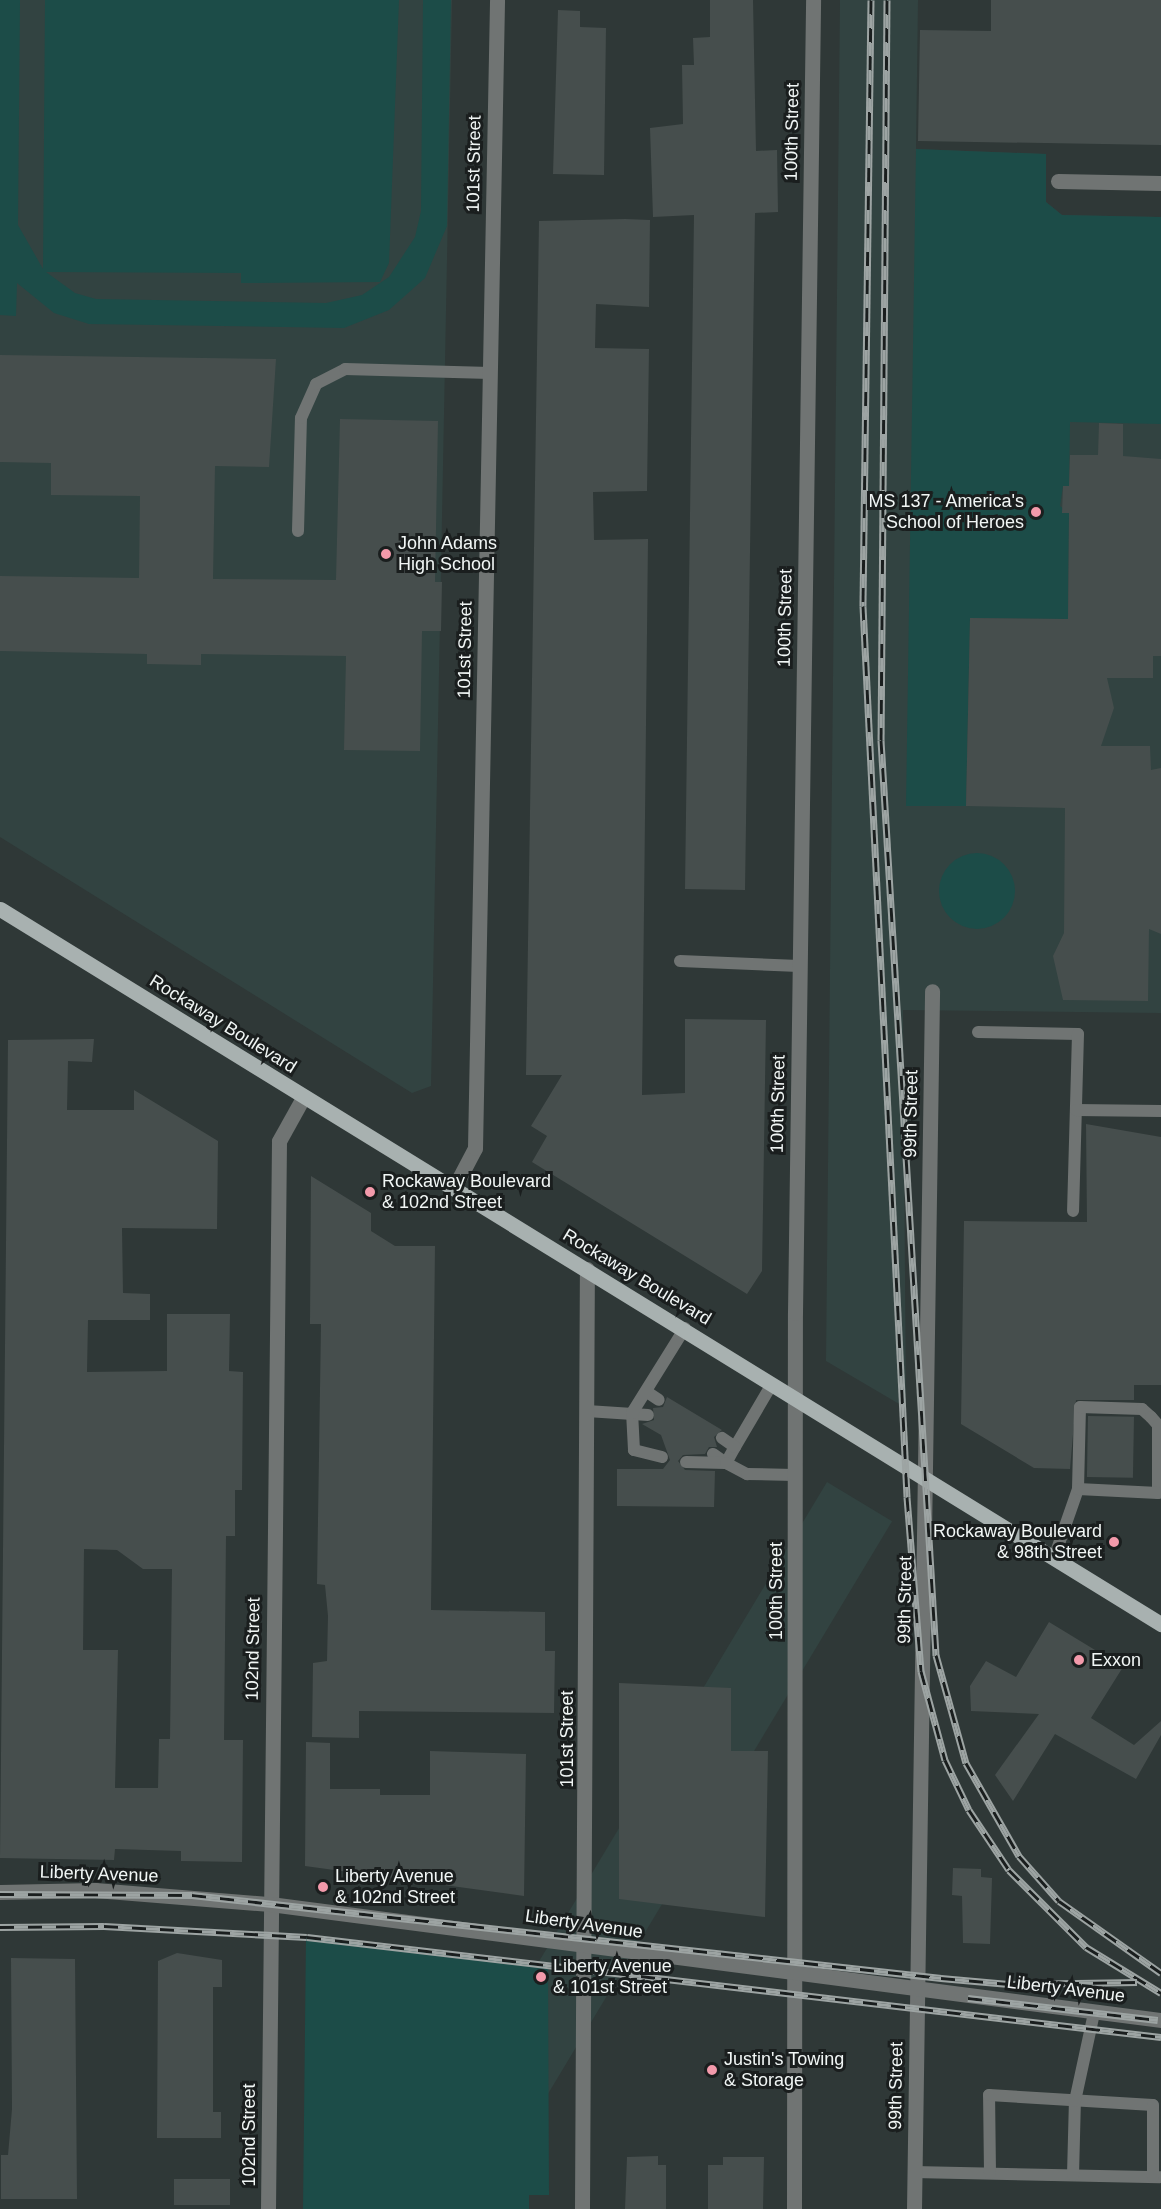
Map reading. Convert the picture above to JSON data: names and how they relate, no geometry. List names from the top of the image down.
{
  "streets": {
    "main road": ["Rockaway Boulevard"],
    "street": [
      "100th Street",
      "101st Street",
      "99th Street",
      "102nd Street",
      "Liberty Avenue"
    ]
  },
  "crossings": [
    ["100th Street", "Rockaway Boulevard"],
    ["100th Street", "Liberty Avenue"],
    ["101st Street", "Rockaway Boulevard"],
    ["101st Street", "Liberty Avenue"],
    ["Rockaway Boulevard", "99th Street"],
    ["Rockaway Boulevard", "102nd Street"],
    ["99th Street", "Liberty Avenue"],
    ["102nd Street", "Liberty Avenue"]
  ],
  "places": [
    "MS 137 - America's School of Heroes",
    "John Adams High School",
    "Rockaway Boulevard & 102nd Street",
    "Rockaway Boulevard & 98th Street",
    "Exxon",
    "Liberty Avenue & 102nd Street",
    "Liberty Avenue & 101st Street",
    "Justin's Towing & Storage"
  ]
}
